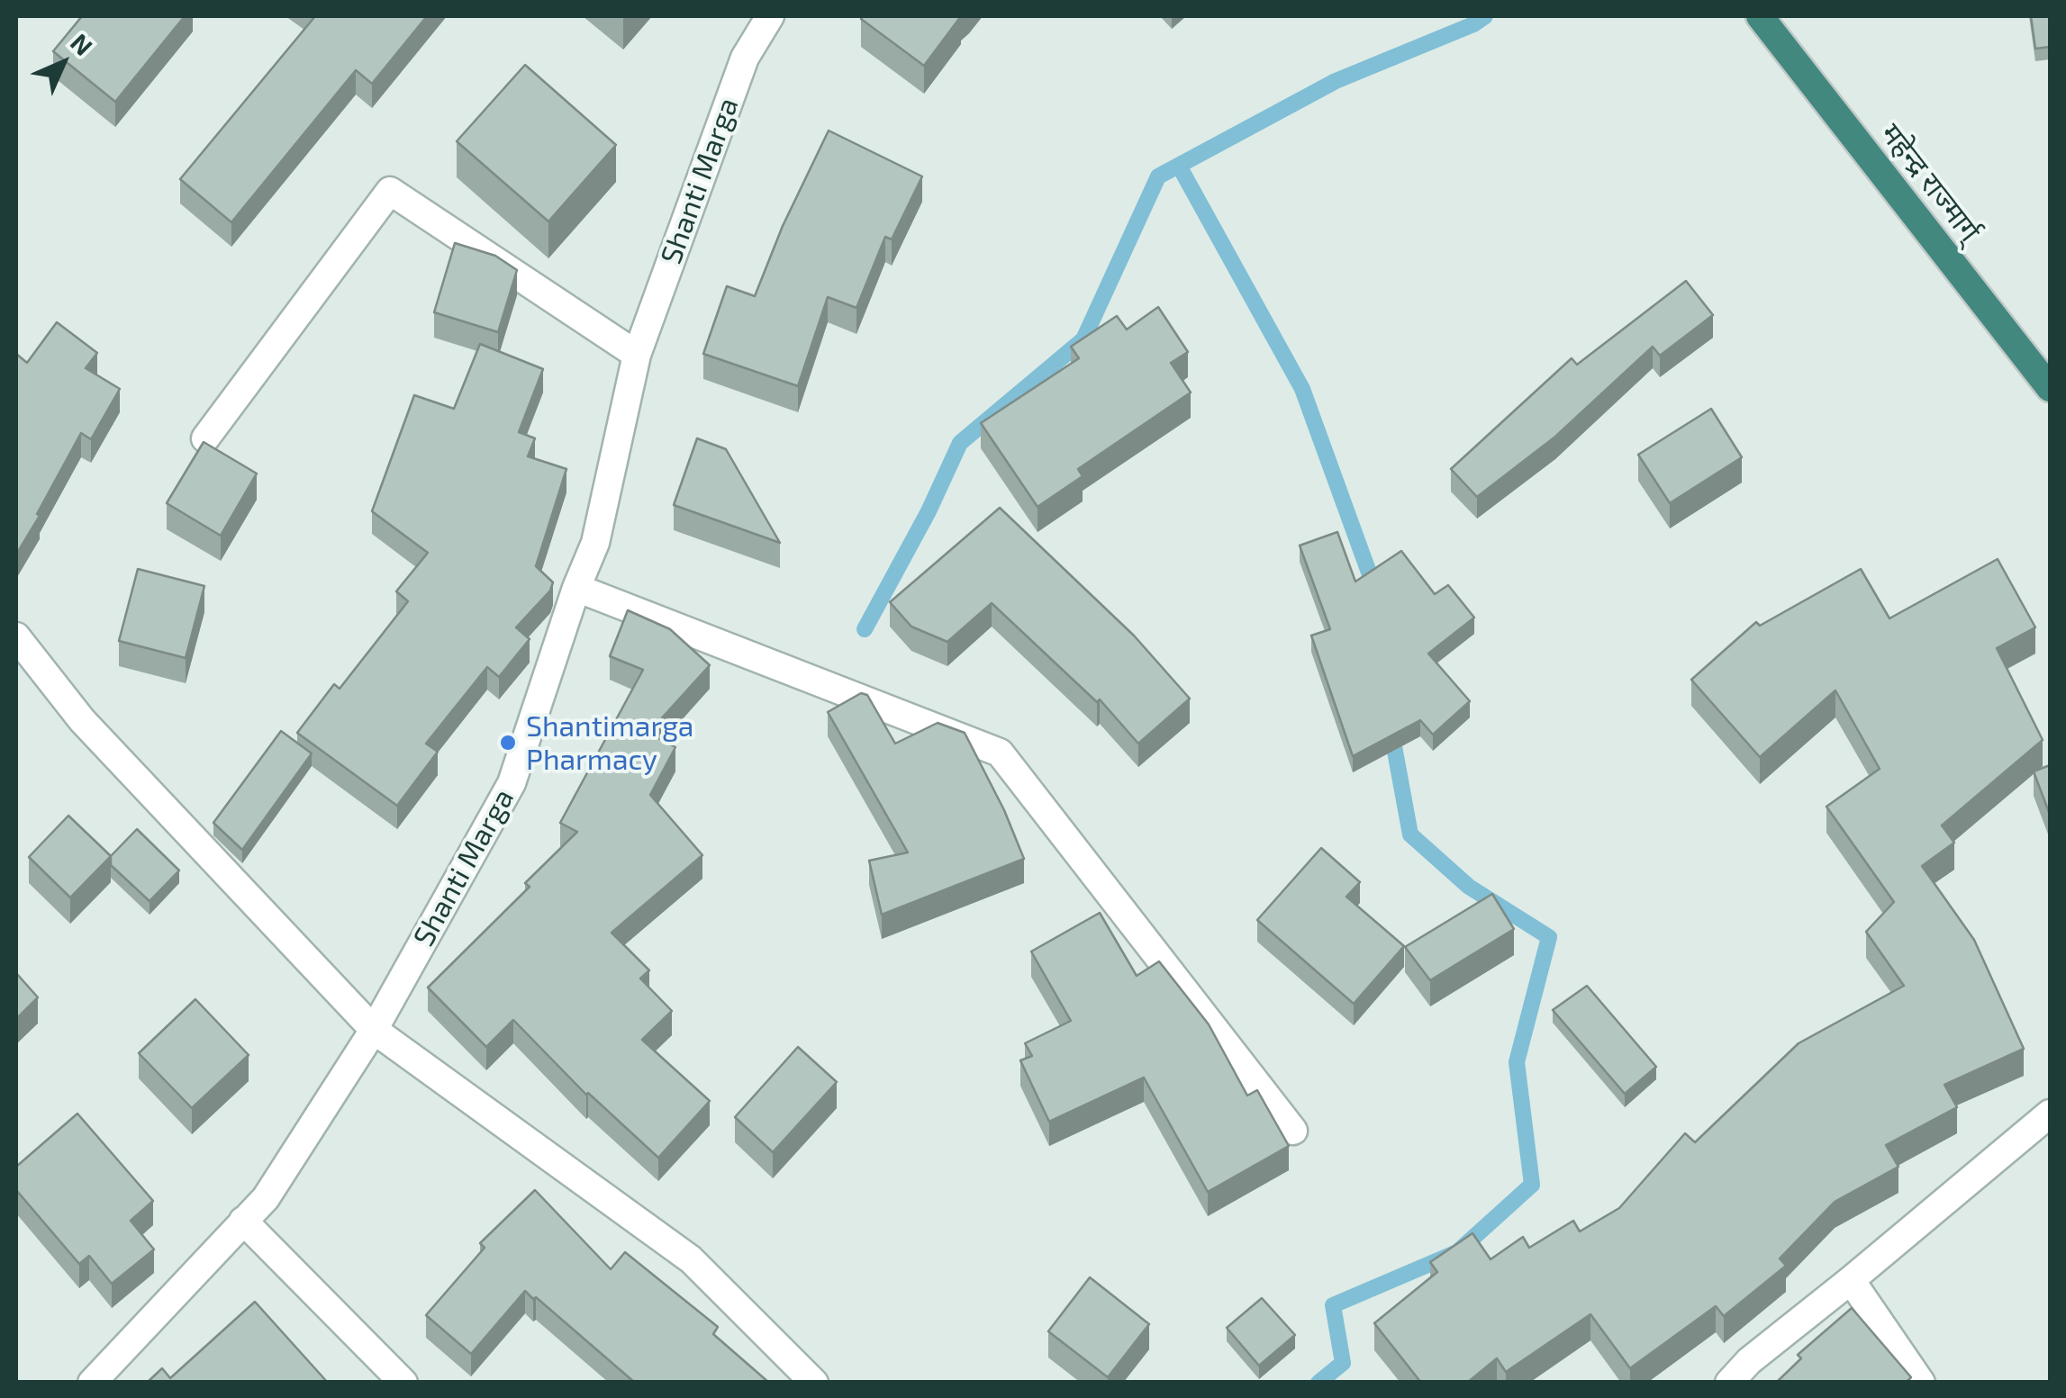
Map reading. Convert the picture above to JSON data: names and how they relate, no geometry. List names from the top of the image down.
{
  "streets": {
    "highway": ["महेन्द्र राज्मार्ग्"],
    "street": ["Shanti Marga"]
  },
  "places": ["Shantimarga Pharmacy"],
  "north": "top right"
}
